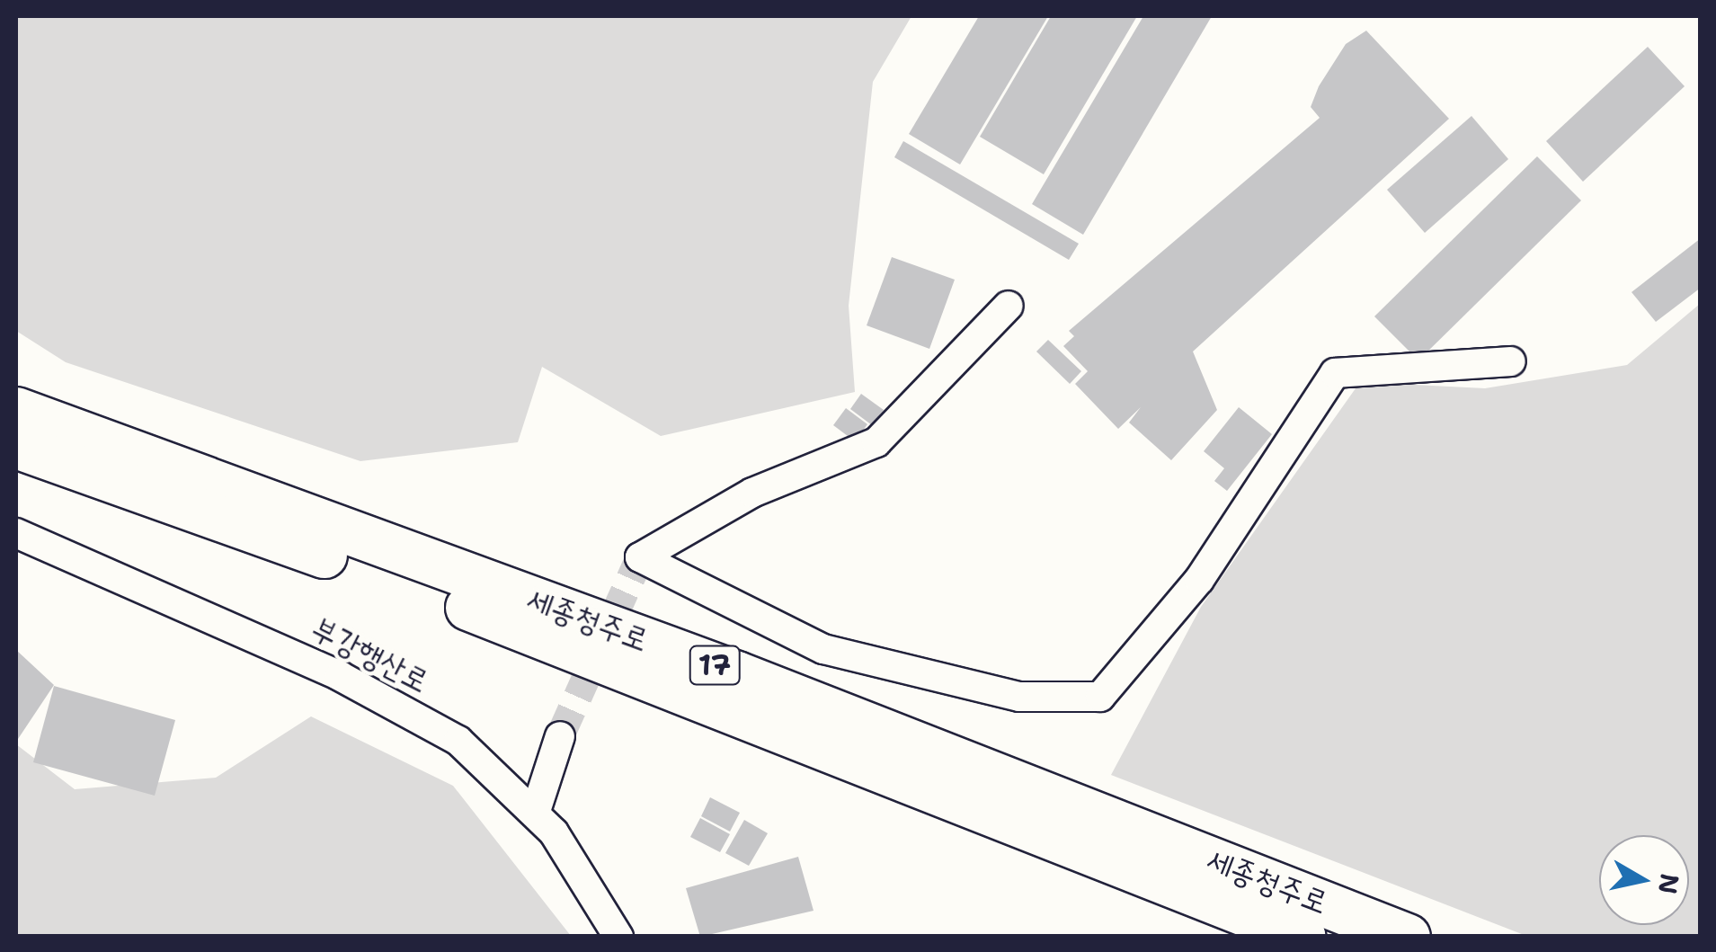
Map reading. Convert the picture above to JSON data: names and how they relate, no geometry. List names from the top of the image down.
{
  "streets": {
    "highway": ["세종청주로", "17"],
    "street": ["부강행산로"]
  },
  "north": "right"
}
